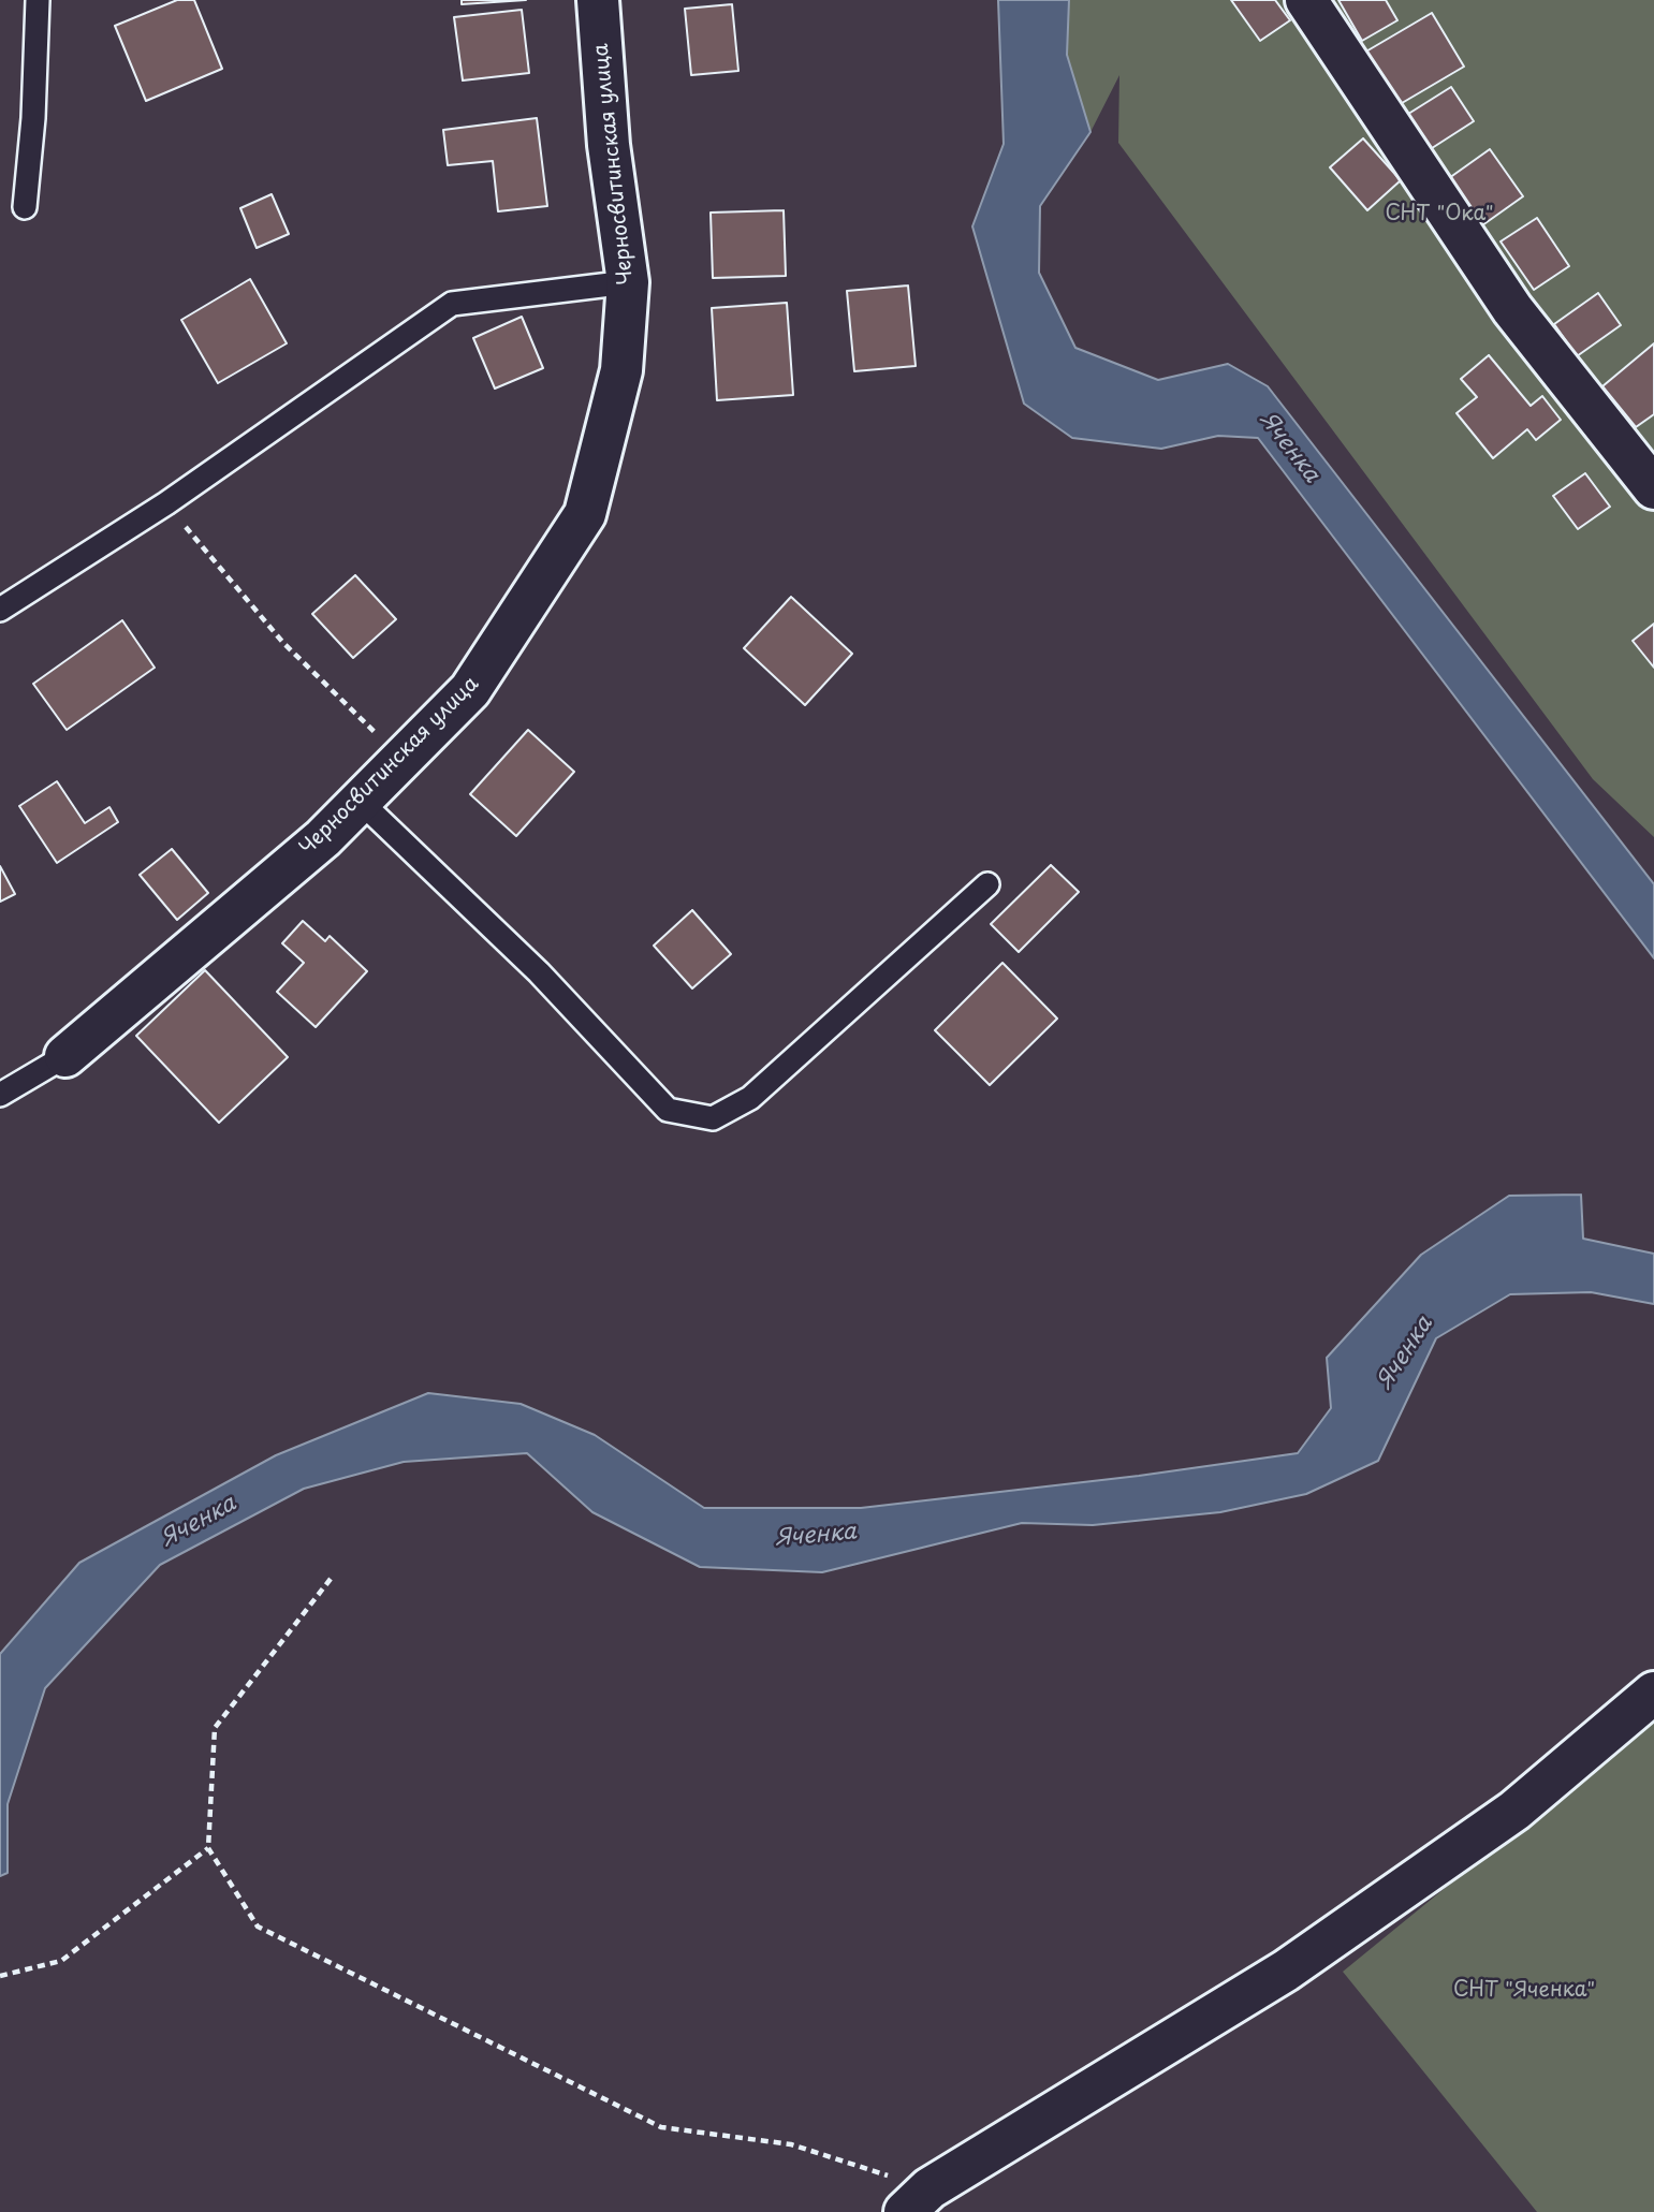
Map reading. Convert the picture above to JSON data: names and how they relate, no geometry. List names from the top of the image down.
{
  "streets": {
    "street": ["Черносвитинская улица"]
  },
  "water": ["Яченка"],
  "parks": ["СНТ \"Ока\"", "СНТ \"Яченка\""]
}
